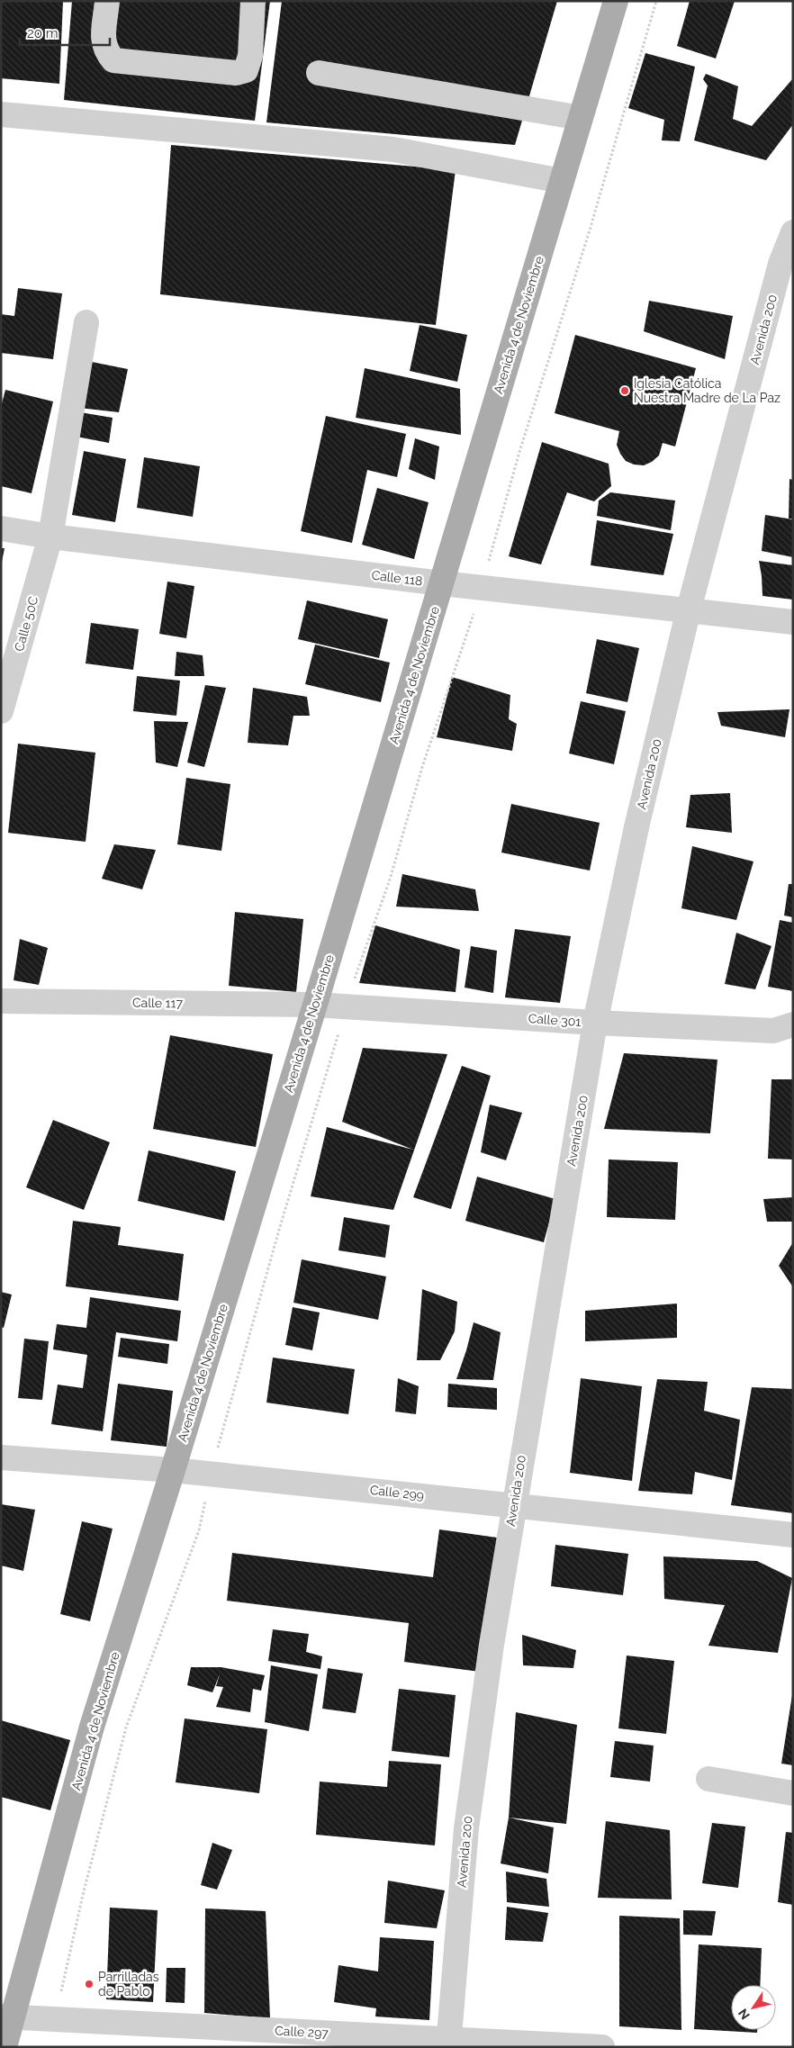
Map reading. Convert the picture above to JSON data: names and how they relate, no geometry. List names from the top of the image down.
{
  "streets": {
    "main road": ["Avenida 4 de Noviembre"],
    "street": [
      "Avenida 200",
      "Calle 118",
      "Calle 50C",
      "Calle 117",
      "Calle 301",
      "Calle 299",
      "Calle 297"
    ]
  },
  "crossings": [
    ["Avenida 4 de Noviembre", "Calle 118"],
    ["Avenida 4 de Noviembre", "Calle 117"],
    ["Avenida 4 de Noviembre", "Calle 301"],
    ["Avenida 4 de Noviembre", "Calle 299"],
    ["Avenida 4 de Noviembre", "Calle 297"],
    ["Avenida 200", "Calle 118"],
    ["Avenida 200", "Calle 301"],
    ["Avenida 200", "Calle 299"],
    ["Avenida 200", "Calle 297"],
    ["Calle 118", "Calle 50C"],
    ["Calle 117", "Calle 301"]
  ],
  "places": ["Iglesia Católica Nuestra Madre de La Paz", "Parrilladas de Pablo"],
  "scale_bar": "20 m",
  "north": "bottom left"
}
